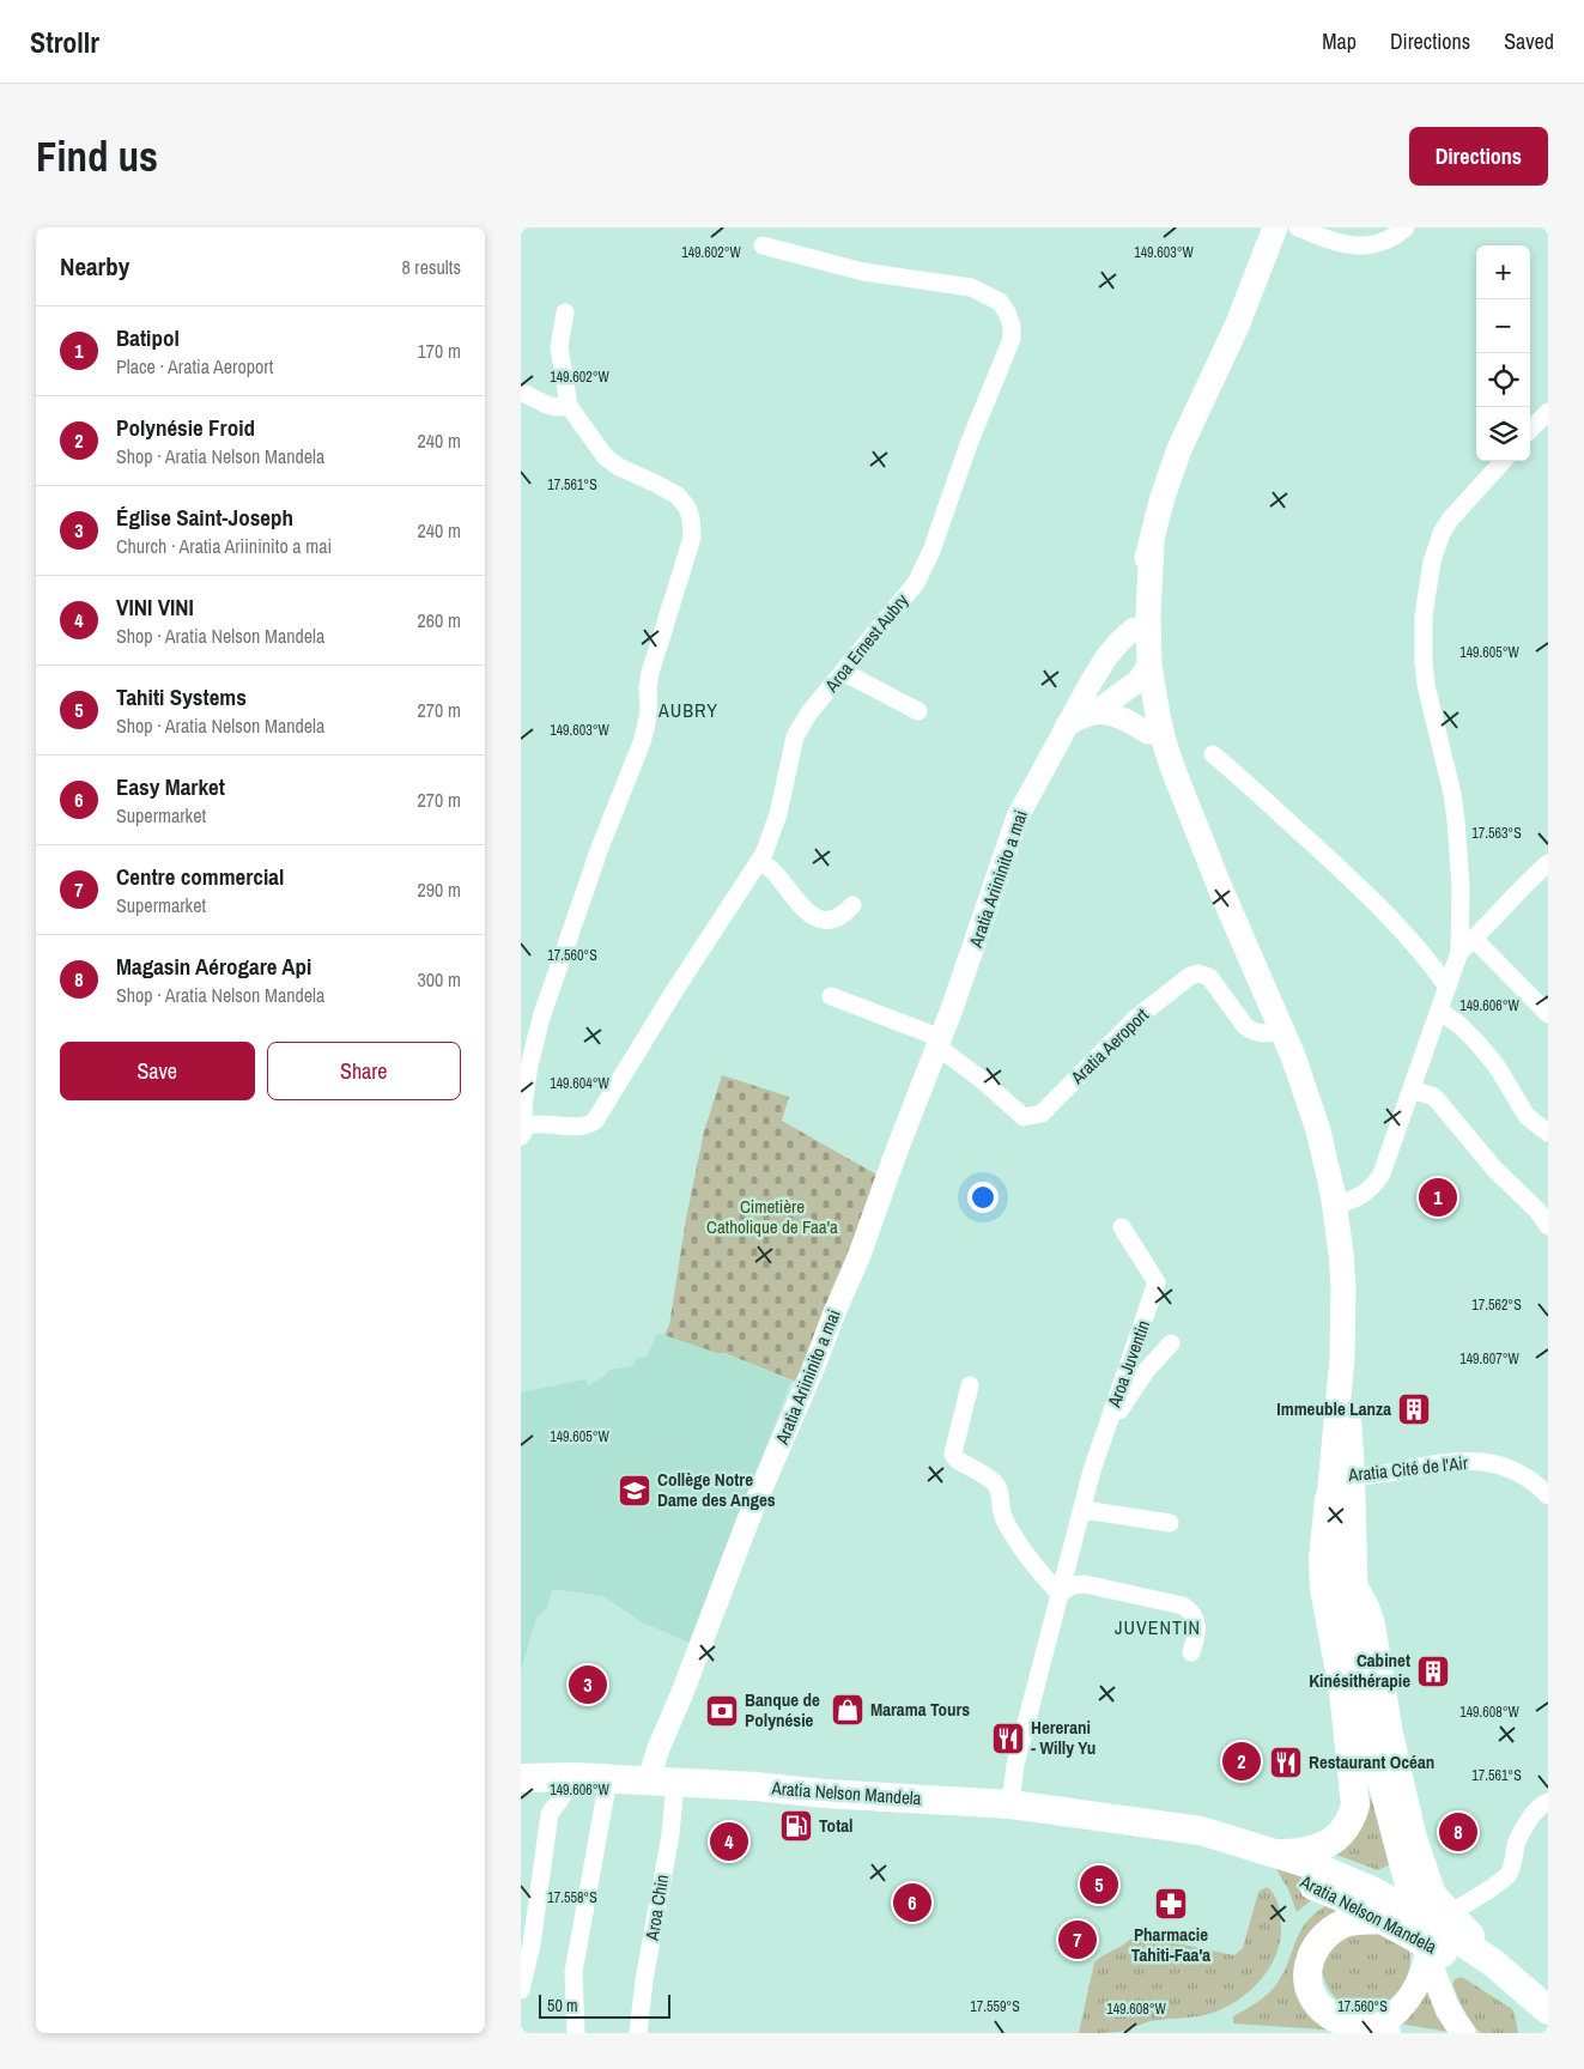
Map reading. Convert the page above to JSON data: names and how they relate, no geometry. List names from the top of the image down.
{
  "streets": {
    "main road": ["Aratia Nelson Mandela"],
    "street": [
      "Aroa Ernest Aubry",
      "Aratia Ariininito a mai",
      "Aratia Aeroport",
      "Aroa Juventin",
      "Aratia Cité de l'Air",
      "Aroa Chin"
    ]
  },
  "crossings": [
    ["Aratia Ariininito a mai", "Aratia Aeroport"],
    ["Aratia Ariininito a mai", "Aratia Nelson Mandela"],
    ["Aratia Ariininito a mai", "Aroa Chin"],
    ["Aroa Juventin", "Aratia Nelson Mandela"],
    ["Aratia Nelson Mandela", "Aroa Chin"]
  ],
  "districts": ["AUBRY", "JUVENTIN"],
  "parks": ["Cimetière Catholique de Faa'a"],
  "places": {
    "building": ["Immeuble Lanza", "Cabinet Kinésithérapie"],
    "school or university": ["Collège Notre Dame des Anges"],
    "shop": ["Marama Tours"],
    "bank": ["Banque de Polynésie"],
    "restaurant": ["Hererani - Willy Yu", "Restaurant Océan"],
    "fuel station": ["Total"],
    "pharmacy": ["Pharmacie Tahiti-Faa'a"]
  },
  "scale_bar": "50 m",
  "page": {
    "header": "Strollr",
    "nav": ["Map", "Directions", "Saved"],
    "buttons": [
      "Directions",
      ["Save", "Share"]
    ],
    "title": "Find us",
    "heading": ["Nearby", "8 results"],
    "map_buttons": ["+", "−"],
    "list": [
      {
        "mark": "1",
        "name": "Batipol",
        "note": "Place · Aratia Aeroport",
        "value": "170 m"
      },
      {
        "mark": "2",
        "name": "Polynésie Froid",
        "note": "Shop · Aratia Nelson Mandela",
        "value": "240 m"
      },
      {
        "mark": "3",
        "name": "Église Saint-Joseph",
        "note": "Church · Aratia Ariininito a mai",
        "value": "240 m"
      },
      {
        "mark": "4",
        "name": "VINI VINI",
        "note": "Shop · Aratia Nelson Mandela",
        "value": "260 m"
      },
      {
        "mark": "5",
        "name": "Tahiti Systems",
        "note": "Shop · Aratia Nelson Mandela",
        "value": "270 m"
      },
      {
        "mark": "6",
        "name": "Easy Market",
        "note": "Supermarket",
        "value": "270 m"
      },
      {
        "mark": "7",
        "name": "Centre commercial",
        "note": "Supermarket",
        "value": "290 m"
      },
      {
        "mark": "8",
        "name": "Magasin Aérogare Api",
        "note": "Shop · Aratia Nelson Mandela",
        "value": "300 m"
      }
    ],
    "pins": [
      "1",
      "3",
      "2",
      "8",
      "4",
      "5",
      "6",
      "7"
    ],
    "scale": "50 m"
  },
  "coordinates": [
    "149.602°W",
    "149.603°W",
    "17.561°S",
    "149.605°W",
    "17.563°S",
    "17.560°S",
    "149.606°W",
    "149.604°W",
    "17.562°S",
    "149.607°W",
    "149.608°W",
    "17.558°S",
    "17.559°S"
  ]
}
